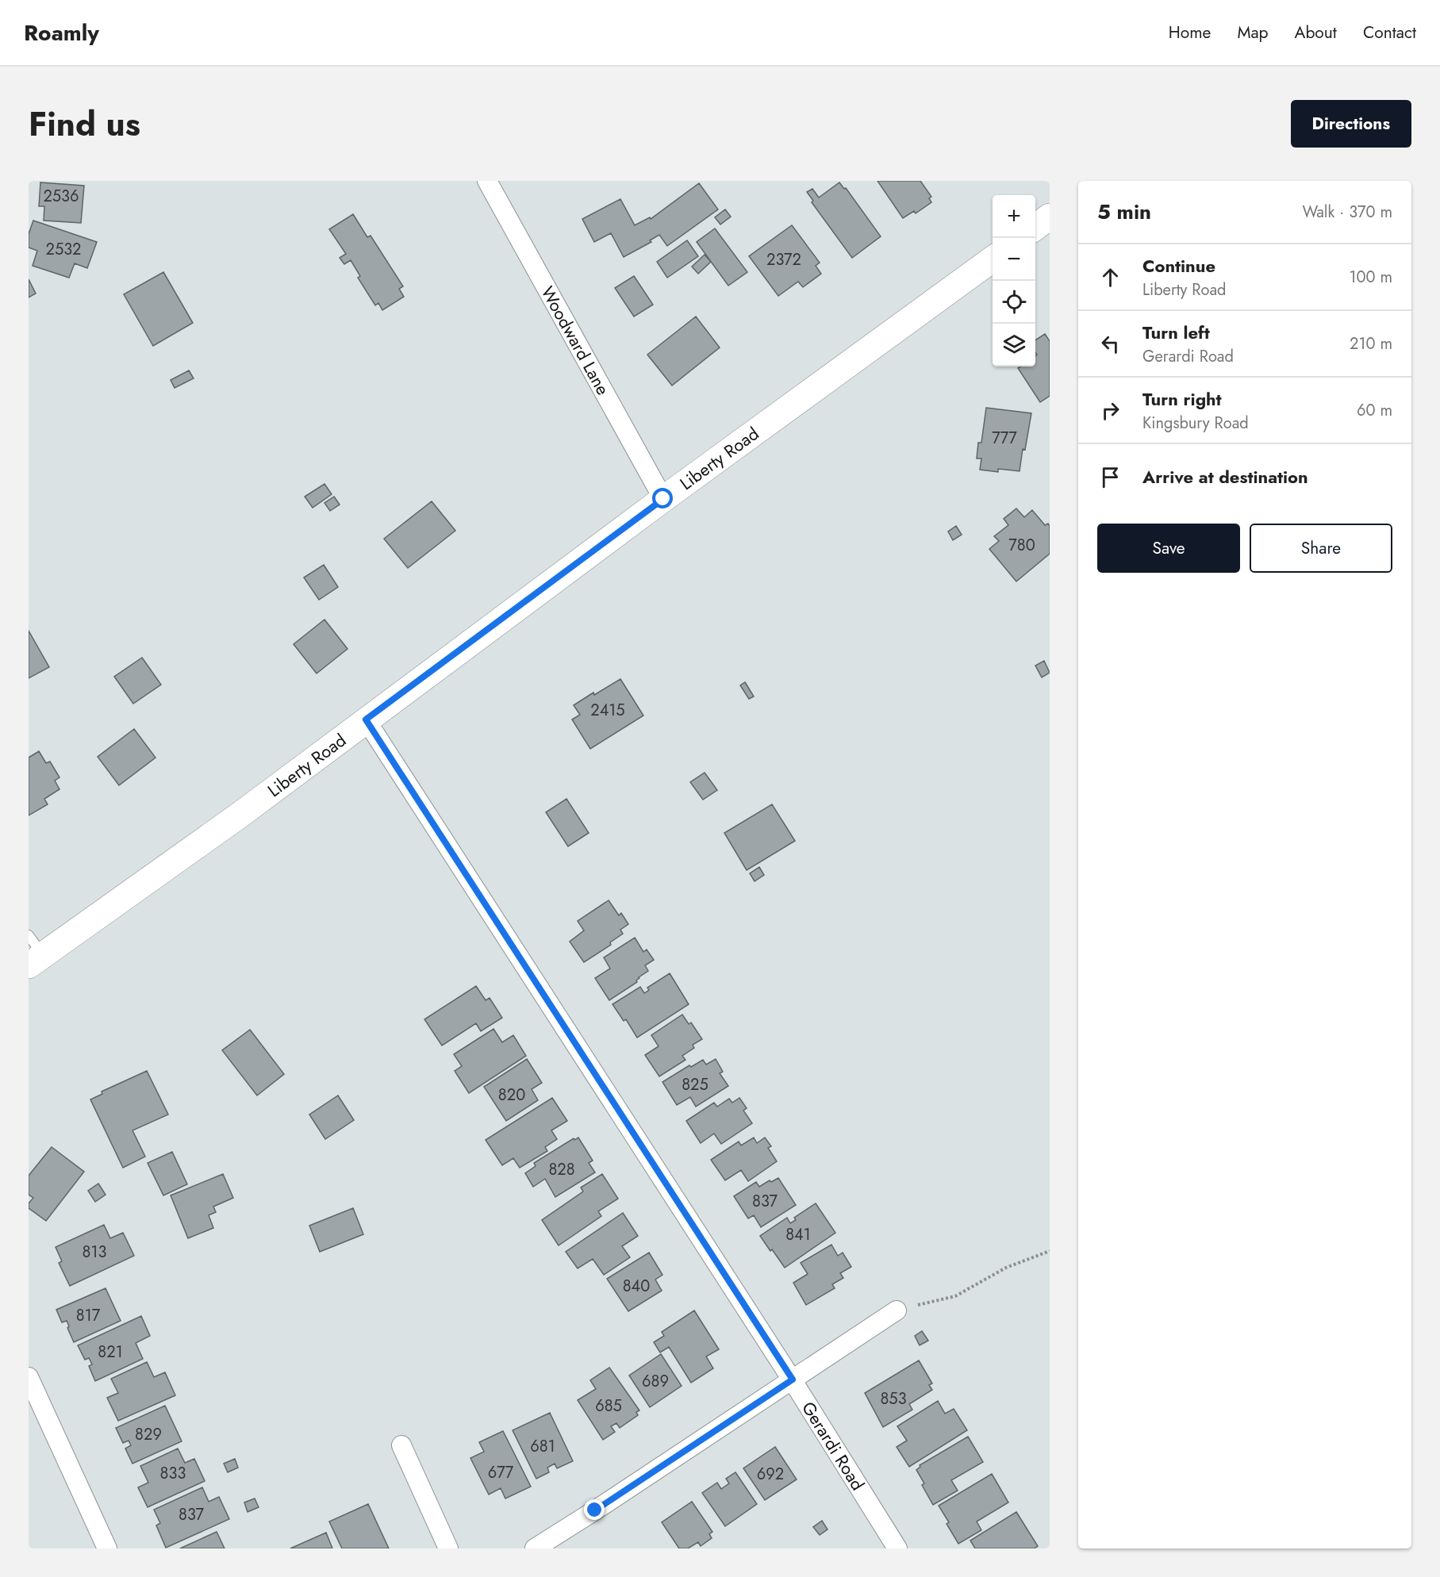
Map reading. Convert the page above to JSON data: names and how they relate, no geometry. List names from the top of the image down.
{
  "streets": {
    "main road": ["Liberty Road"],
    "street": ["Woodward Lane", "Gerardi Road"]
  },
  "crossings": [
    ["Woodward Lane", "Liberty Road"],
    ["Liberty Road", "Gerardi Road"]
  ],
  "house_numbers": [
    "2536",
    "2532",
    "2372",
    "777",
    "780",
    "2415",
    "825",
    "820",
    "828",
    "837",
    "841",
    "813",
    "840",
    "817",
    "821",
    "689",
    "853",
    "685",
    "829",
    "681",
    "677",
    "833",
    "692",
    "837"
  ],
  "page": {
    "header": "Roamly",
    "nav": [
      "Home",
      "Map",
      "About",
      "Contact"
    ],
    "title": "Find us",
    "buttons": [
      "Directions",
      ["Save", "Share"]
    ],
    "heading": ["5 min", "Walk · 370 m"],
    "map_buttons": ["+", "−"],
    "list": [
      ["Continue", "Liberty Road", "100 m"],
      ["Turn left", "Gerardi Road", "210 m"],
      ["Turn right", "Kingsbury Road", "60 m"],
      "Arrive at destination"
    ]
  }
}
